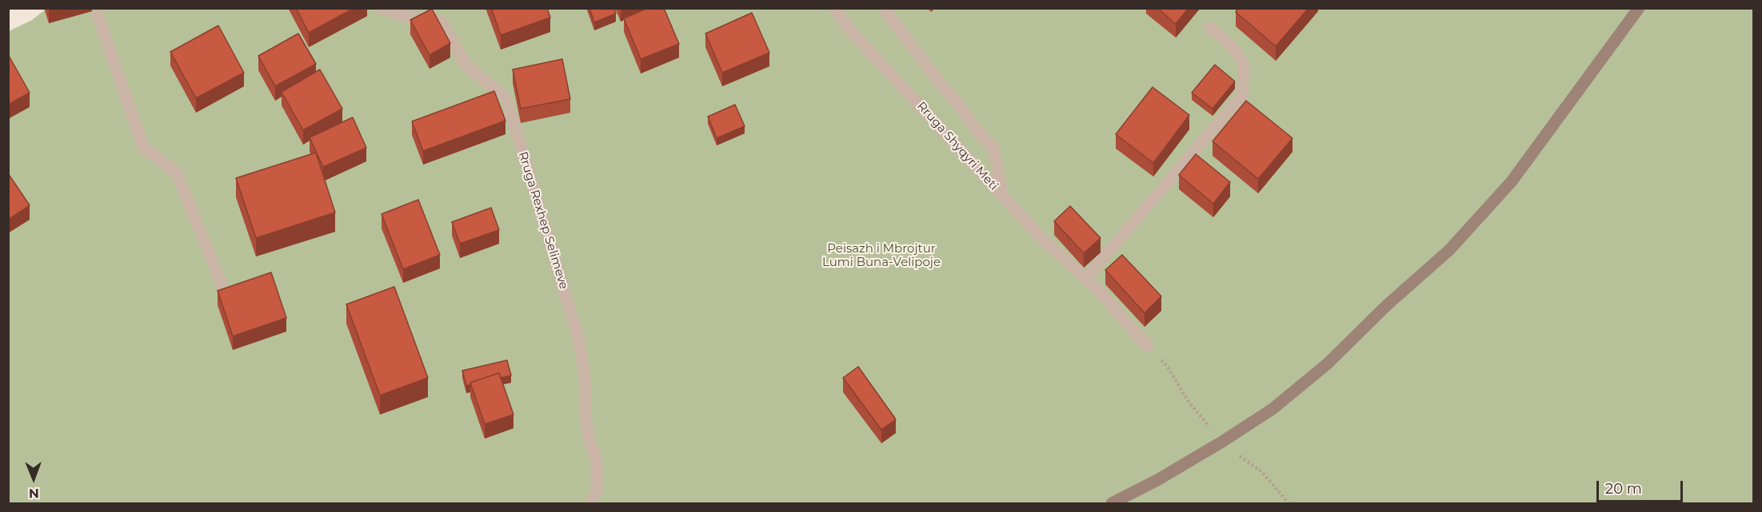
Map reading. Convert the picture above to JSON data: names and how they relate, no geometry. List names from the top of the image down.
{
  "streets": {
    "street": ["Rruga Shyqyri Meti", "Rruga Rexhep Selimeve"]
  },
  "parks": ["Peisazh i Mbrojtur Lumi Buna-Velipoje"],
  "scale_bar": "20 m",
  "north": "bottom"
}
